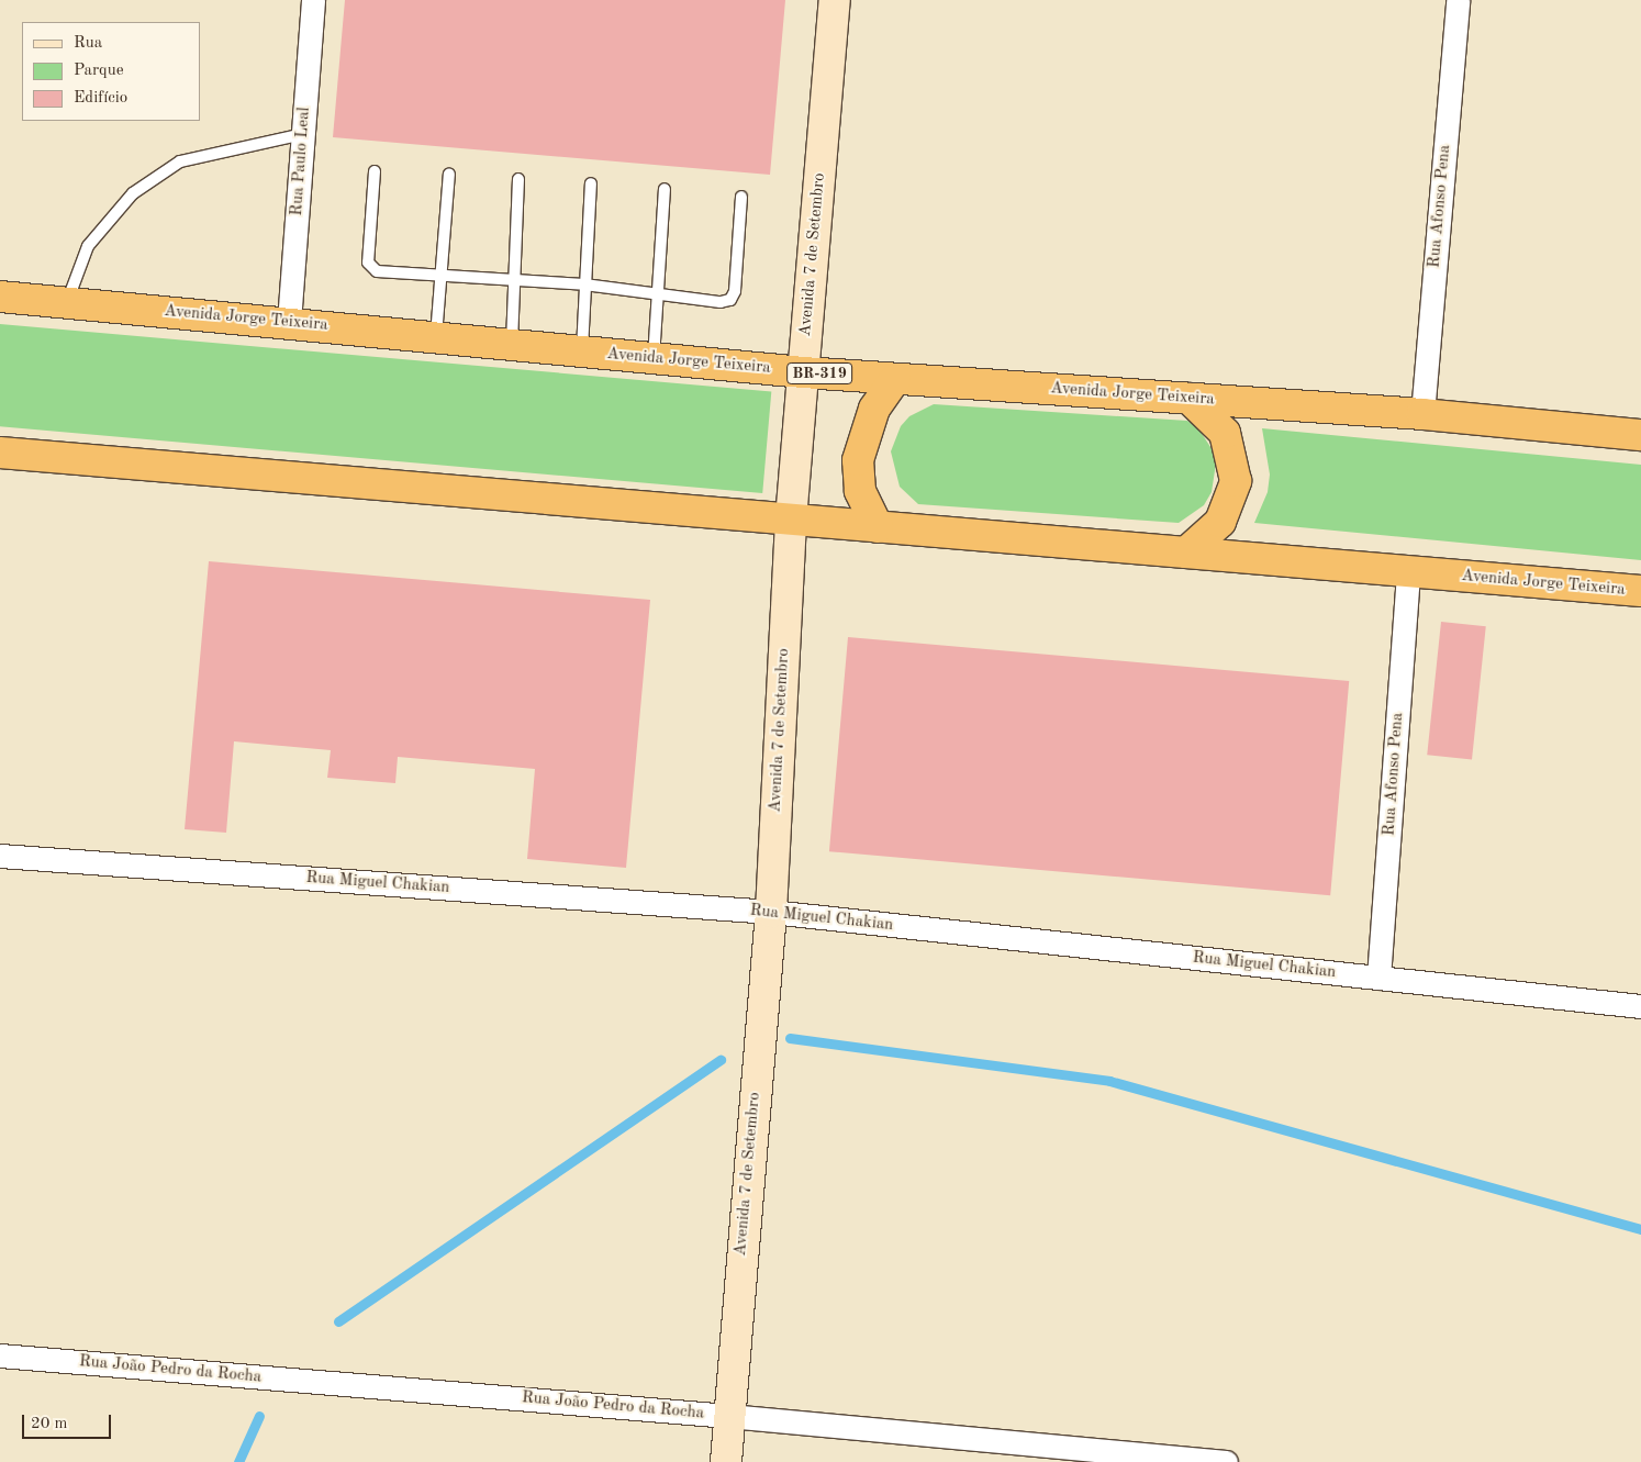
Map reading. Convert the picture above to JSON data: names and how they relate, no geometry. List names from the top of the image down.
{
  "streets": {
    "highway": ["Avenida Jorge Teixeira", "BR-319"],
    "main road": ["Avenida 7 de Setembro"],
    "street": [
      "Rua Paulo Leal",
      "Rua Afonso Pena",
      "Rua Miguel Chakian",
      "Rua João Pedro da Rocha"
    ]
  },
  "crossings": [
    ["Rua Paulo Leal", "Avenida Jorge Teixeira"],
    ["Rua Afonso Pena", "Avenida Jorge Teixeira"],
    ["Rua Afonso Pena", "Rua Miguel Chakian"],
    ["Avenida 7 de Setembro", "Avenida Jorge Teixeira"],
    ["Avenida 7 de Setembro", "Rua Miguel Chakian"],
    ["Avenida 7 de Setembro", "Rua João Pedro da Rocha"]
  ],
  "legend": ["Rua", "Parque", "Edifício"],
  "scale_bar": "20 m"
}
